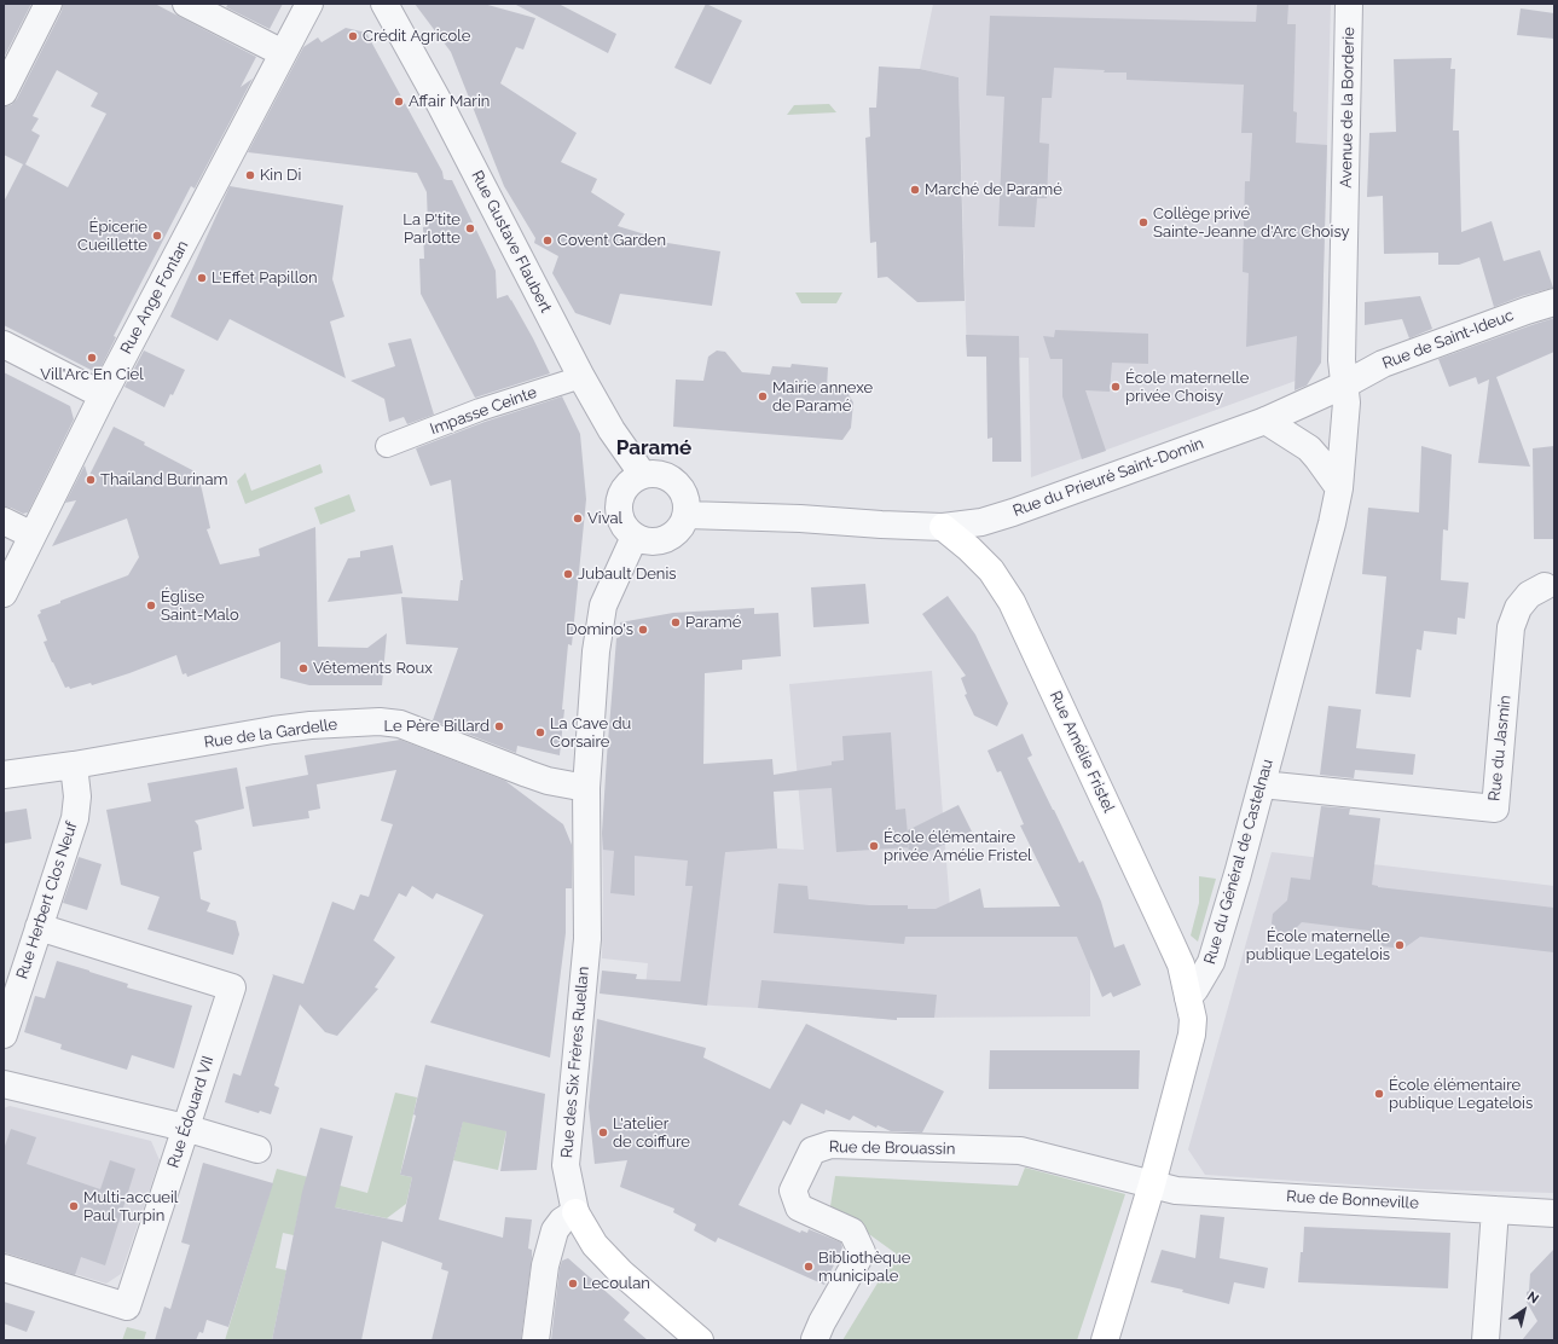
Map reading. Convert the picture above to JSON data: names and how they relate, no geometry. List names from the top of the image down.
{
  "streets": {
    "main road": ["Rue Amélie Fristel", "Rue des Six Frères Ruellan"],
    "street": [
      "Avenue de la Borderie",
      "Rue Gustave Flaubert",
      "Rue Ange Fontan",
      "Rue de Saint-Ideuc",
      "Impasse Ceinte",
      "Rue du Prieuré Saint-Domin",
      "Rue de la Gardelle",
      "Rue du Jasmin",
      "Rue du Général de Castelnau",
      "Rue Herbert Clos Neuf",
      "Rue Édouard VII",
      "Rue de Brouassin",
      "Rue de Bonneville"
    ]
  },
  "crossings": [
    ["Avenue de la Borderie", "Rue de Saint-Ideuc"],
    ["Avenue de la Borderie", "Rue du Prieuré Saint-Domin"],
    ["Avenue de la Borderie", "Rue du Général de Castelnau"],
    ["Rue Gustave Flaubert", "Impasse Ceinte"],
    ["Rue Gustave Flaubert", "Rue du Prieuré Saint-Domin"],
    ["Rue de Saint-Ideuc", "Rue du Prieuré Saint-Domin"],
    ["Rue de Saint-Ideuc", "Rue du Général de Castelnau"],
    ["Rue du Prieuré Saint-Domin", "Rue Amélie Fristel"],
    ["Rue du Prieuré Saint-Domin", "Rue du Général de Castelnau"],
    ["Rue de la Gardelle", "Rue Herbert Clos Neuf"],
    ["Rue de la Gardelle", "Rue des Six Frères Ruellan"],
    ["Rue du Jasmin", "Rue du Général de Castelnau"],
    ["Rue Amélie Fristel", "Rue du Général de Castelnau"],
    ["Rue Herbert Clos Neuf", "Rue Édouard VII"],
    ["Rue de Brouassin", "Rue de Bonneville"]
  ],
  "districts": ["Paramé"],
  "places": [
    "Crédit Agricole",
    "Affair Marin",
    "Kin Di",
    "Marché de Paramé",
    "Collège privé Sainte-Jeanne d'Arc Choisy",
    "La P'tite Parlotte",
    "Épicerie Cueillette",
    "Covent Garden",
    "L'Effet Papillon",
    "Vill'Arc En Ciel",
    "École maternelle privée Choisy",
    "Mairie annexe de Paramé",
    "Thailand Burinam",
    "Vival",
    "Jubault Denis",
    "Église Saint-Malo",
    "Paramé",
    "Domino's",
    "Vêtements Roux",
    "Le Père Billard",
    "La Cave du Corsaire",
    "École élémentaire privée Amélie Fristel",
    "École maternelle publique Legatelois",
    "École élémentaire publique Legatelois",
    "L'atelier de coiffure",
    "Multi-accueil Paul Turpin",
    "Bibliothèque municipale",
    "Lecoulan"
  ],
  "north": "top right"
}
